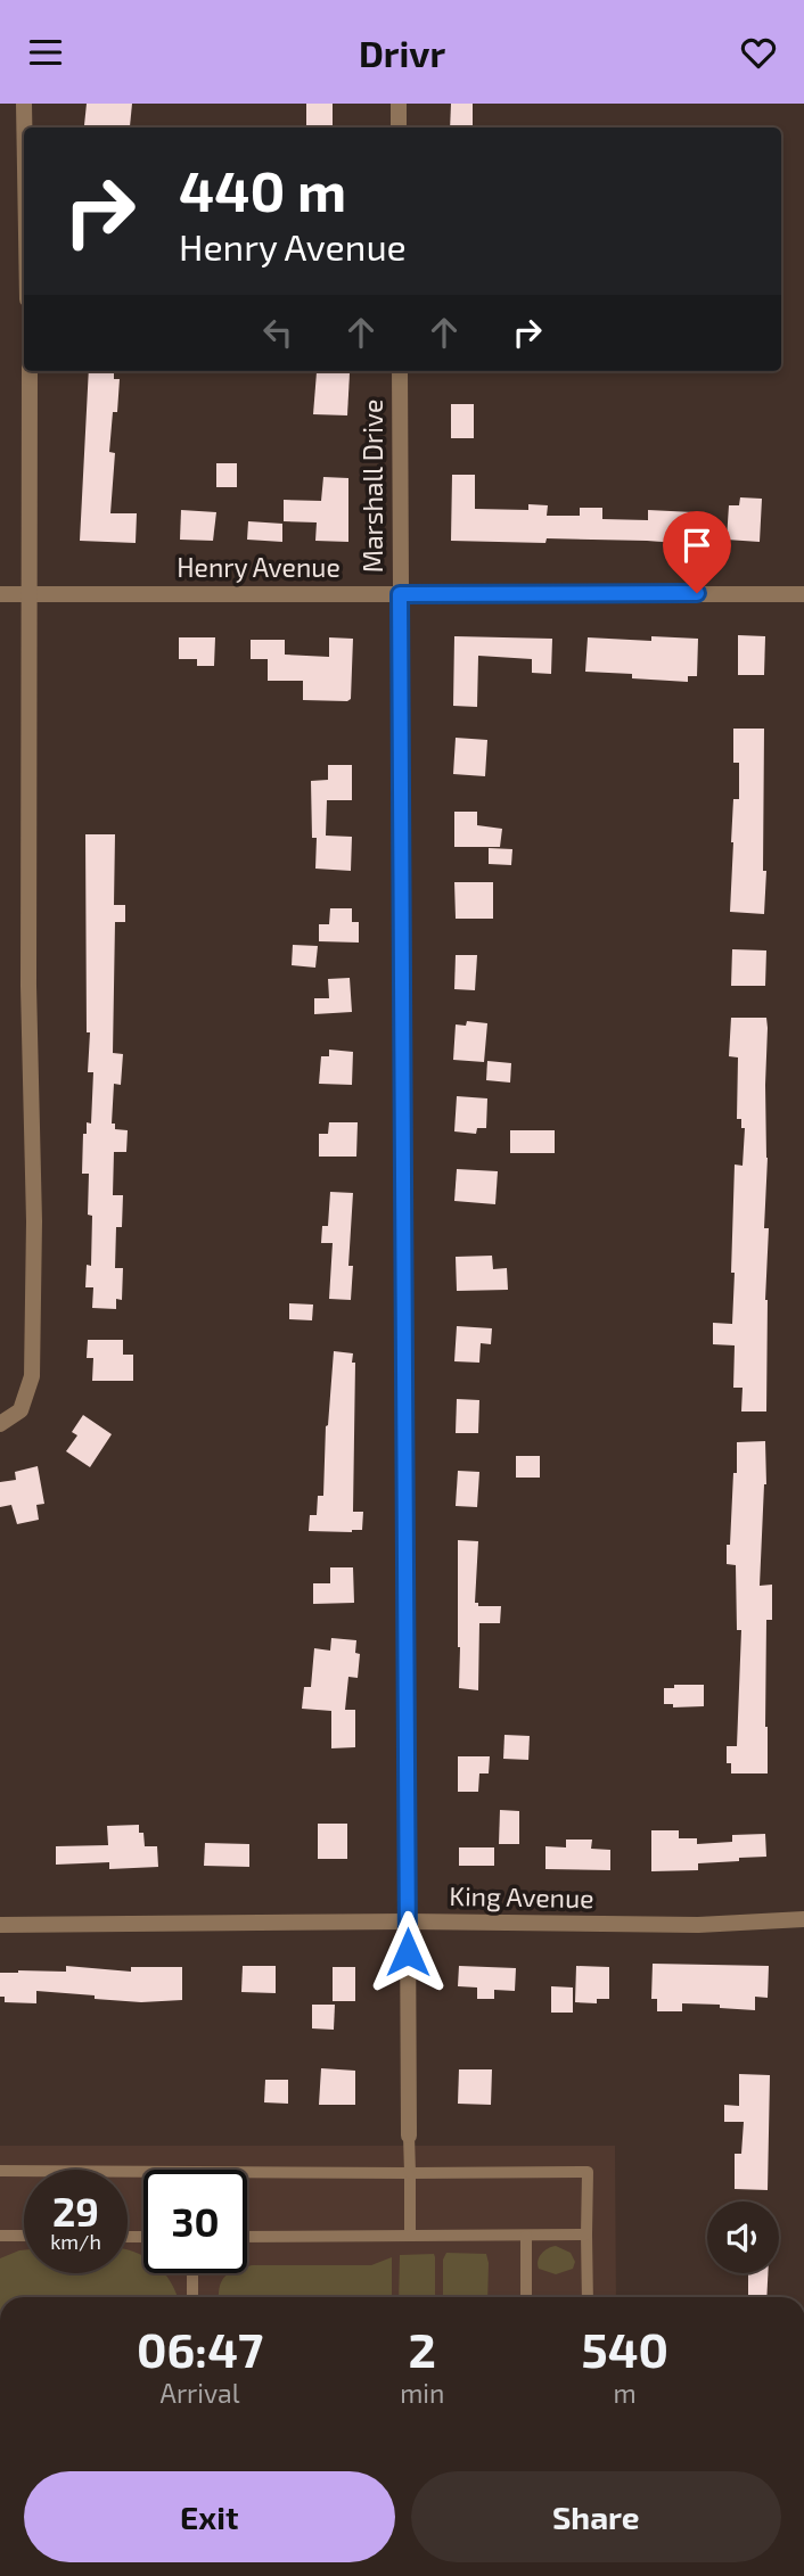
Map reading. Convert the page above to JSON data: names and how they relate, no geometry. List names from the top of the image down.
{
  "streets": {
    "street": ["Marshall Drive", "Henry Avenue", "King Avenue"]
  },
  "crossings": [
    ["Marshall Drive", "Henry Avenue"],
    ["Marshall Drive", "King Avenue"]
  ],
  "page": {
    "header": "Drivr",
    "turn": ["440 m", "Henry Avenue"],
    "speed": "29 km/h",
    "limit": "30",
    "eta": [
      "06:47",
      "Arrival",
      "2",
      "min",
      "540",
      "m"
    ],
    "buttons": ["Exit", "Share"]
  }
}
